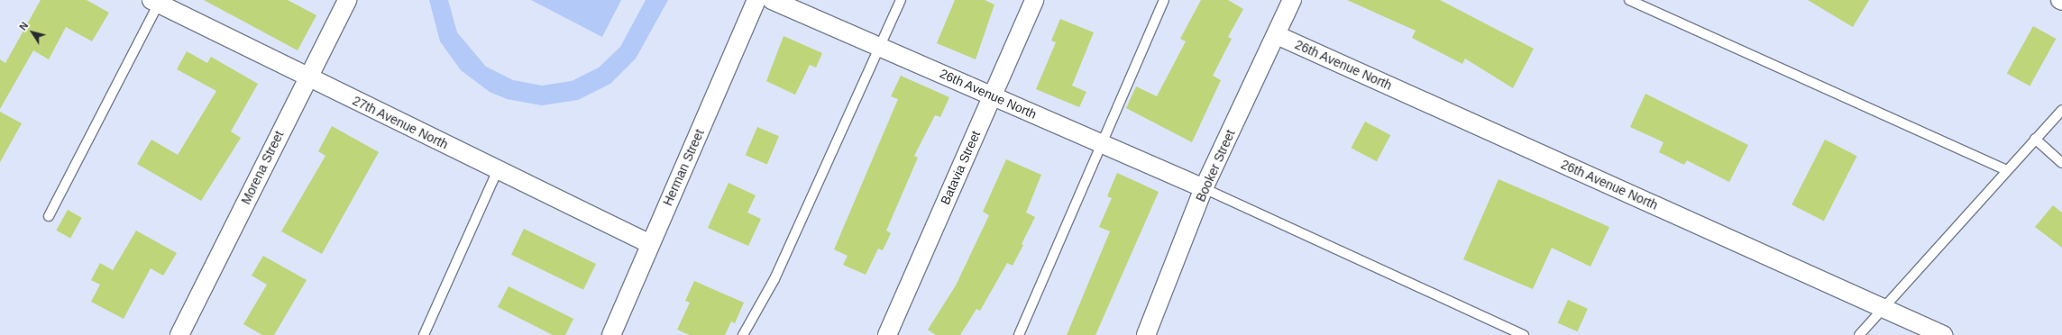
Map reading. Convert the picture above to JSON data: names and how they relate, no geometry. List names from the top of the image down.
{
  "streets": {
    "street": [
      "26th Avenue North",
      "27th Avenue North",
      "Booker Street",
      "Morena Street",
      "Herman Street",
      "Batavia Street"
    ]
  },
  "crossings": [
    ["26th Avenue North", "Booker Street"],
    ["26th Avenue North", "Batavia Street"],
    ["27th Avenue North", "Morena Street"],
    ["27th Avenue North", "Herman Street"]
  ],
  "north": "top left"
}
